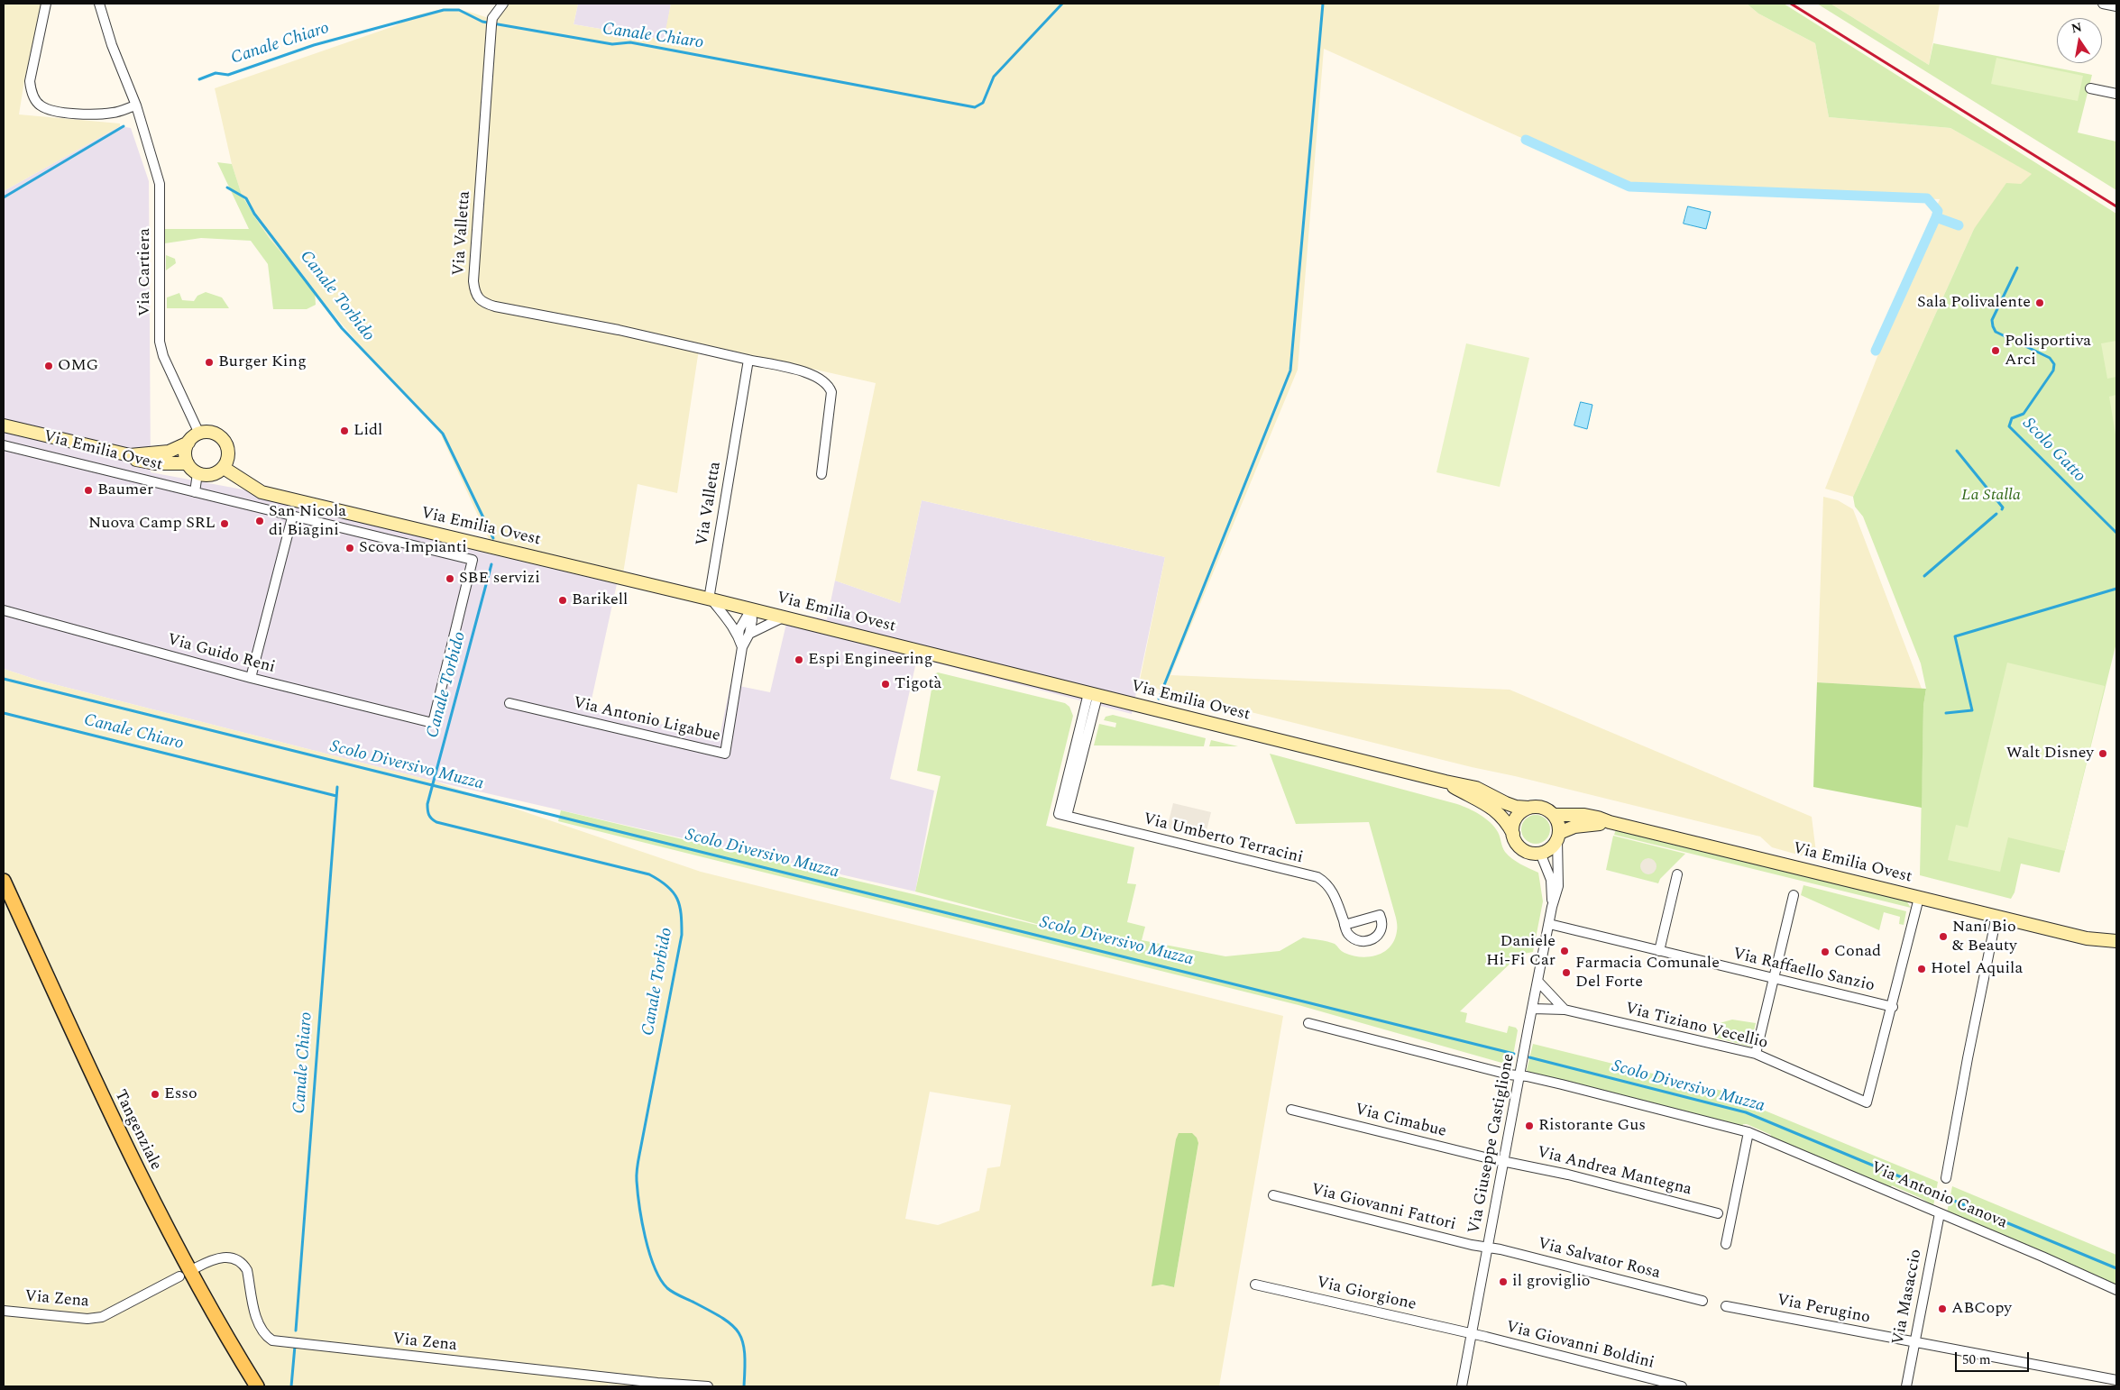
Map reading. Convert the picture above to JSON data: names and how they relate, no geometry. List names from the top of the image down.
{
  "streets": {
    "main road": ["Via Emilia Ovest", "Tangenziale"],
    "street": [
      "Via Valletta",
      "Via Cartiera",
      "Via Guido Reni",
      "Via Antonio Ligabue",
      "Via Umberto Terracini",
      "Via Raffaello Sanzio",
      "Via Tiziano Vecellio",
      "Via Cimabue",
      "Via Giuseppe Castiglione",
      "Via Andrea Mantegna",
      "Via Antonio Canova",
      "Via Giovanni Fattori",
      "Via Salvator Rosa",
      "Via Giorgione",
      "Via Masaccio",
      "Via Zena",
      "Via Perugino",
      "Via Giovanni Boldini"
    ]
  },
  "crossings": [
    ["Via Valletta", "Via Emilia Ovest"],
    ["Via Valletta", "Via Antonio Ligabue"],
    ["Via Cartiera", "Via Emilia Ovest"],
    ["Via Emilia Ovest", "Via Guido Reni"],
    ["Via Emilia Ovest", "Via Antonio Ligabue"],
    ["Via Emilia Ovest", "Via Umberto Terracini"],
    ["Via Emilia Ovest", "Via Giuseppe Castiglione"],
    ["Via Raffaello Sanzio", "Via Tiziano Vecellio"],
    ["Via Raffaello Sanzio", "Via Giuseppe Castiglione"],
    ["Via Tiziano Vecellio", "Via Giuseppe Castiglione"],
    ["Via Cimabue", "Via Giuseppe Castiglione"],
    ["Via Cimabue", "Via Andrea Mantegna"],
    ["Via Giuseppe Castiglione", "Via Andrea Mantegna"],
    ["Via Giuseppe Castiglione", "Via Antonio Canova"],
    ["Via Giuseppe Castiglione", "Via Giovanni Fattori"],
    ["Via Giuseppe Castiglione", "Via Salvator Rosa"],
    ["Via Giuseppe Castiglione", "Via Giorgione"],
    ["Via Giuseppe Castiglione", "Via Giovanni Boldini"],
    ["Via Antonio Canova", "Via Masaccio"],
    ["Via Giovanni Fattori", "Via Salvator Rosa"],
    ["Via Giorgione", "Via Giovanni Boldini"],
    ["Via Masaccio", "Via Perugino"]
  ],
  "water": [
    "Canale Chiaro",
    "Canale Torbido",
    "Scolo Gatto",
    "Scolo Diversivo Muzza"
  ],
  "parks": ["La Stalla"],
  "places": [
    "Sala Polivalente",
    "Polisportiva Arci",
    "Burger King",
    "OMG",
    "Lidl",
    "Baumer",
    "San Nicola di Biagini",
    "Nuova Camp SRL",
    "Scova Impianti",
    "SBE servizi",
    "Barikell",
    "Espi Engineering",
    "Tigotà",
    "Walt Disney",
    "Naní Bio & Beauty",
    "Daniele Hi-Fi Car",
    "Conad",
    "Hotel Aquila",
    "Farmacia Comunale Del Forte",
    "Esso",
    "Ristorante Gus",
    "il groviglio",
    "ABCopy"
  ],
  "scale_bar": "50 m",
  "north": "top"
}
